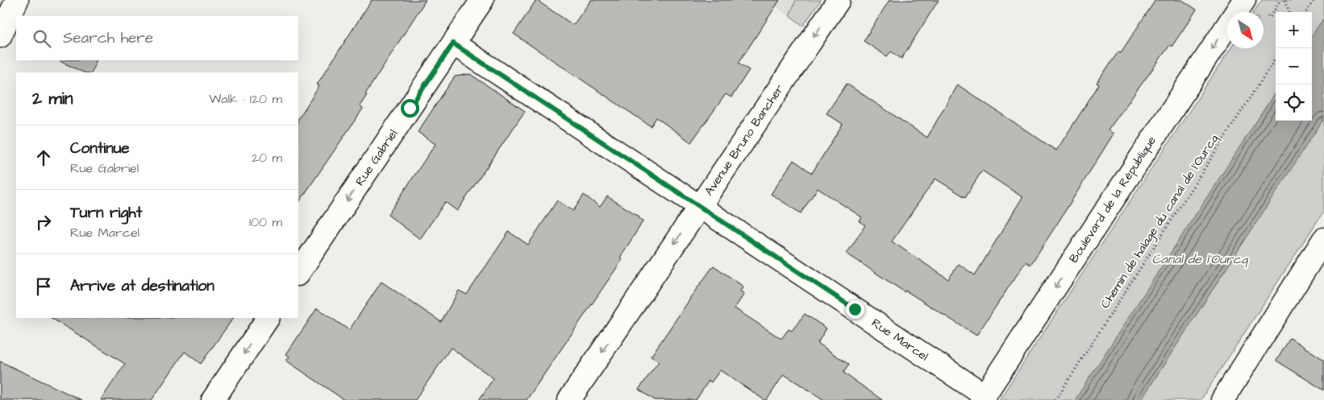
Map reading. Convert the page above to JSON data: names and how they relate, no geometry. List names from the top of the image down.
{
  "streets": {
    "street": [
      "Avenue Bruno Bancher",
      "Rue Gabriel",
      "Boulevard de la République",
      "Rue Marcel"
    ],
    "path": ["Chemin de halage du canal de l'Ourcq"]
  },
  "crossings": [
    ["Avenue Bruno Bancher", "Rue Marcel"],
    ["Rue Gabriel", "Rue Marcel"],
    ["Boulevard de la République", "Rue Marcel"]
  ],
  "one_way": ["Avenue Bruno Bancher", "Rue Gabriel", "Boulevard de la République"],
  "water": ["Canal de l'Ourcq"],
  "north": "bottom right",
  "page": {
    "map_buttons": ["+", "−"],
    "search": "Search here",
    "heading": ["2 min", "Walk · 120 m"],
    "list": [
      ["Continue", "Rue Gabriel", "20 m"],
      ["Turn right", "Rue Marcel", "100 m"],
      "Arrive at destination"
    ]
  }
}
